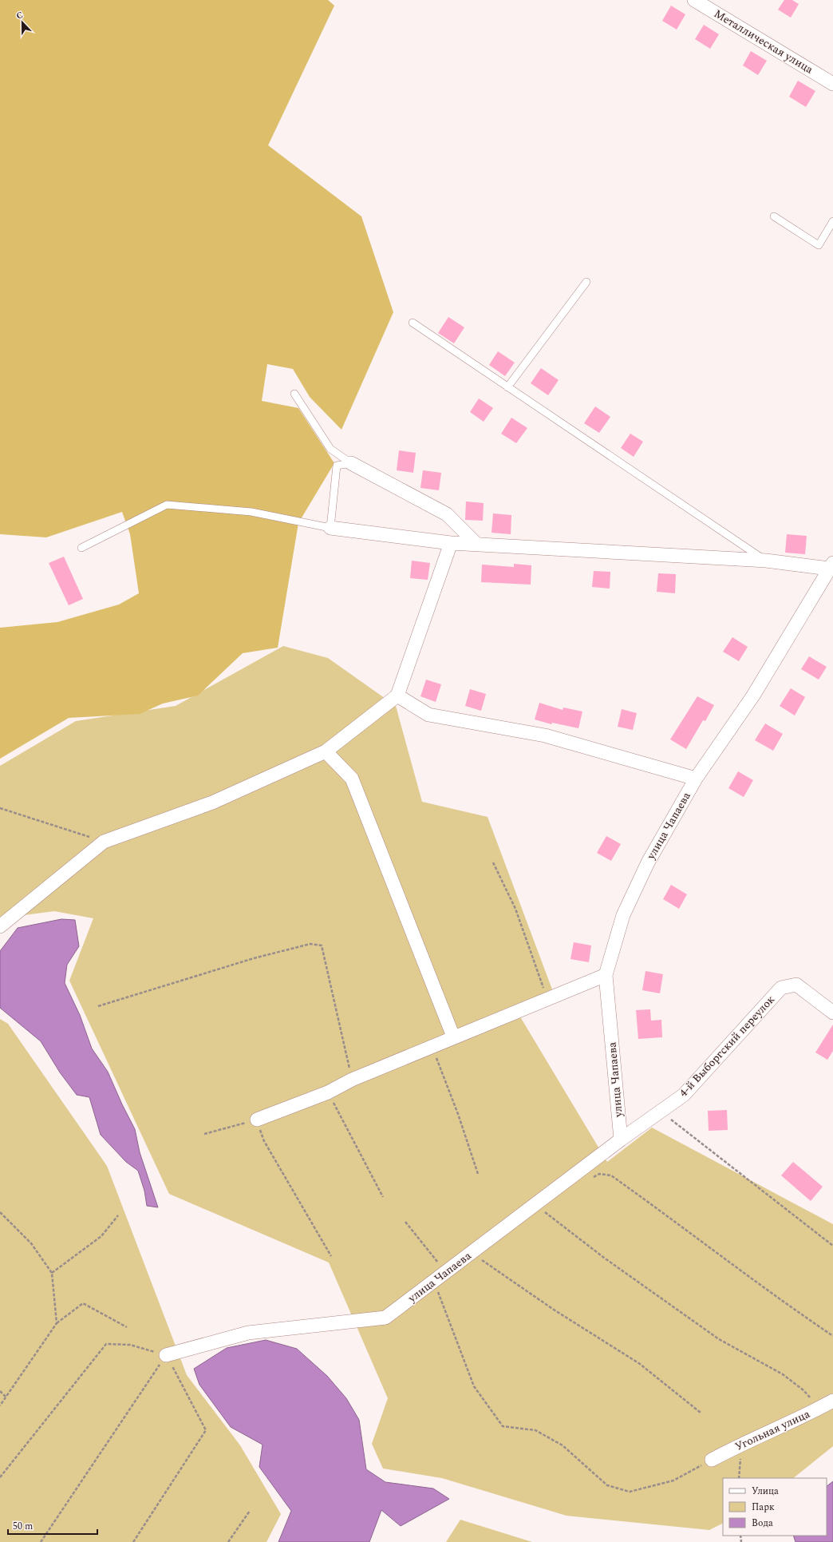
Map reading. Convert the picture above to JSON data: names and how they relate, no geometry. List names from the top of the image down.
{
  "streets": {
    "street": [
      "Металлическая улица",
      "улица Чапаева",
      "4-й Выборгский переулок",
      "Угольная улица"
    ]
  },
  "crossings": [
    ["улица Чапаева", "4-й Выборгский переулок"]
  ],
  "legend": ["Улица", "Парк", "Вода"],
  "scale_bar": "50 m",
  "north": "top"
}
